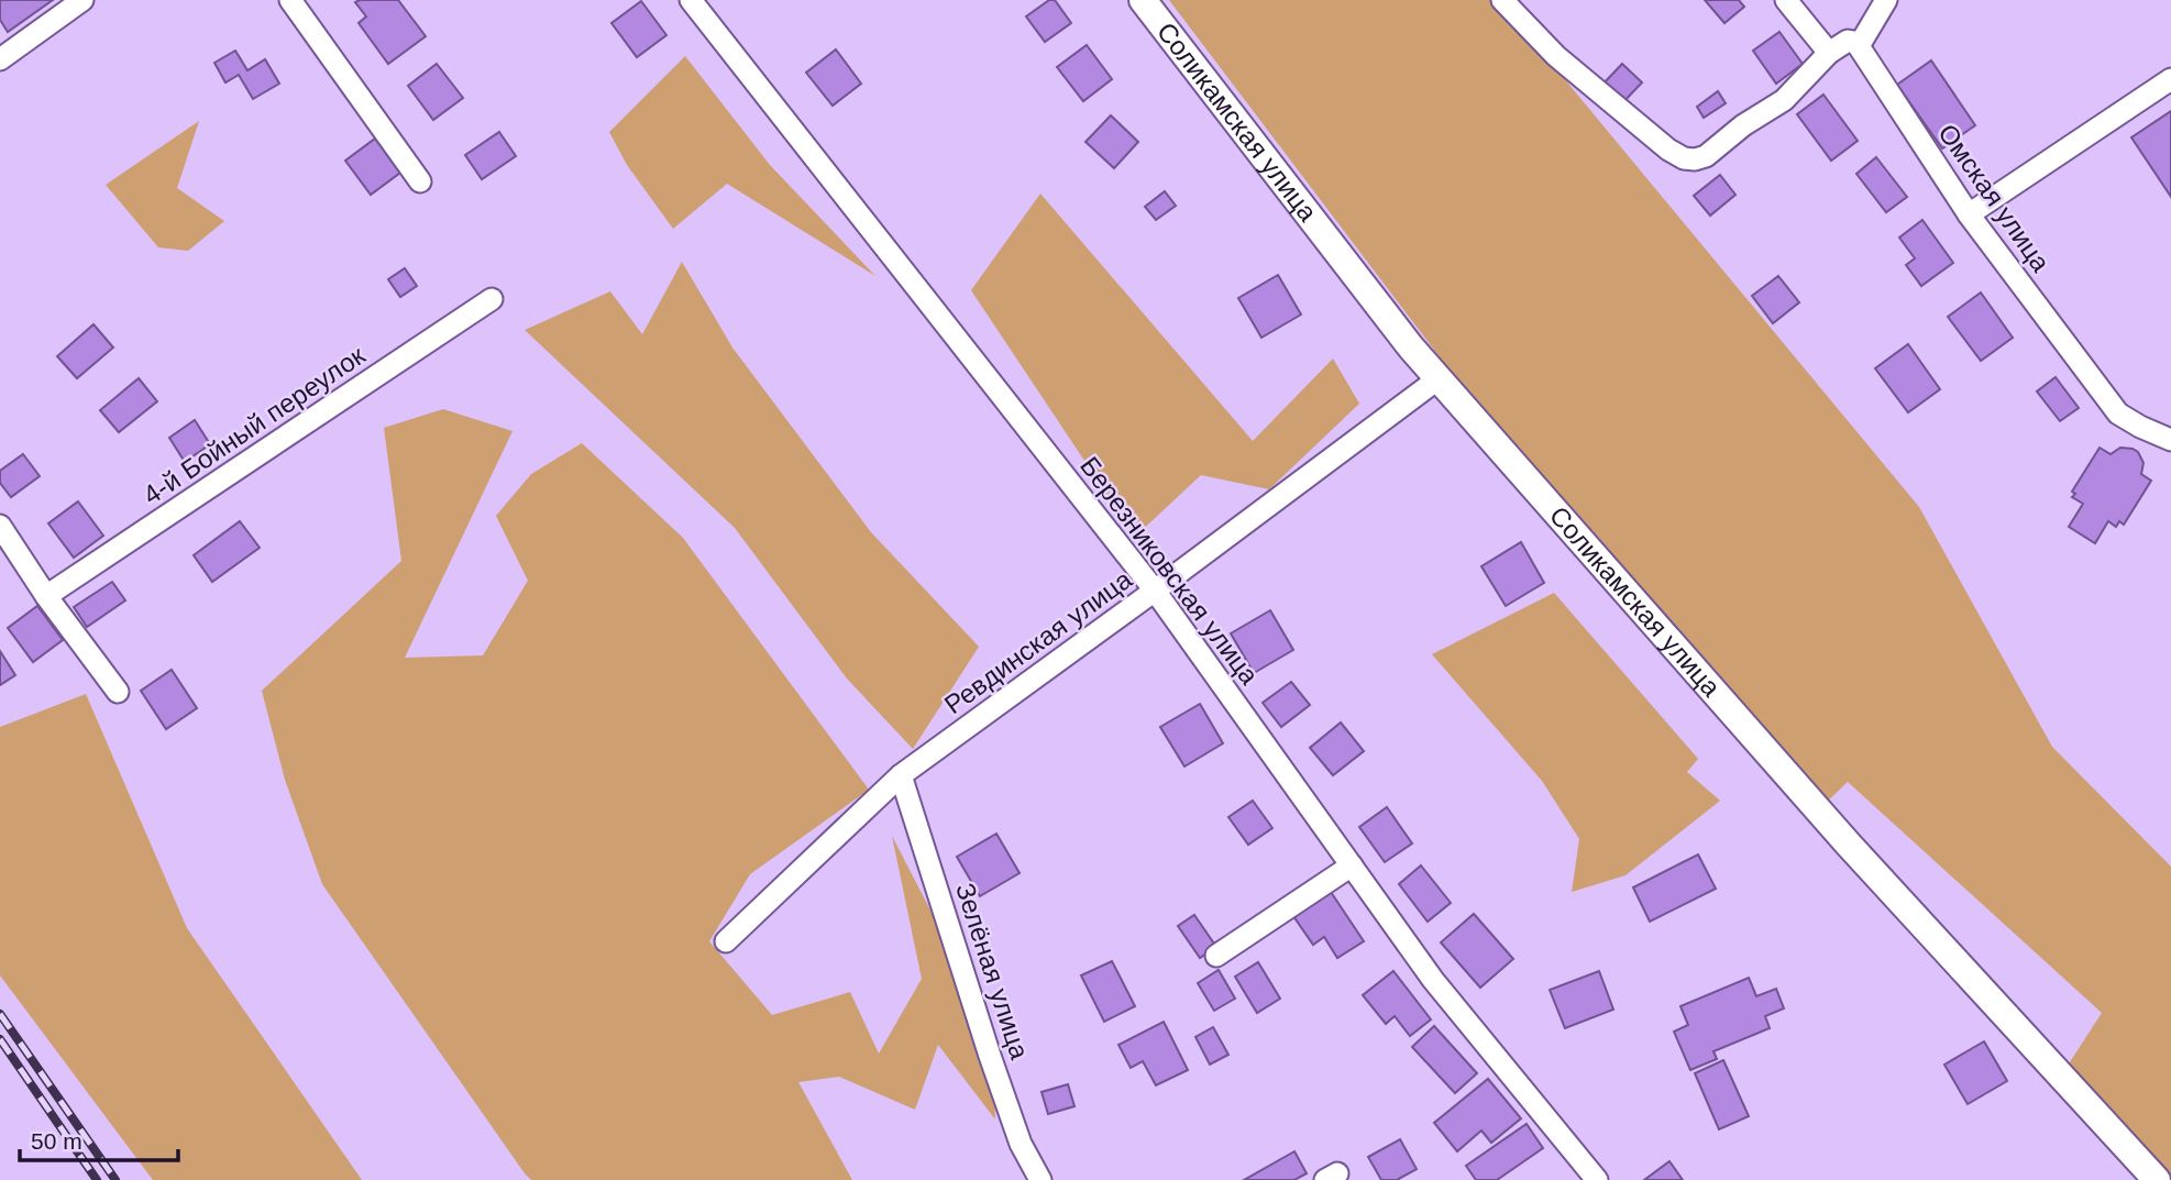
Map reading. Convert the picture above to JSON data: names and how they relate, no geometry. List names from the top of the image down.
{
  "streets": {
    "main road": ["Соликамская улица"],
    "street": [
      "Омская улица",
      "4-й Бойный переулок",
      "Березниковская улица",
      "Ревдинская улица",
      "Зелёная улица"
    ]
  },
  "crossings": [
    ["Соликамская улица", "Ревдинская улица"],
    ["Березниковская улица", "Ревдинская улица"],
    ["Ревдинская улица", "Зелёная улица"]
  ],
  "scale_bar": "50 m"
}
